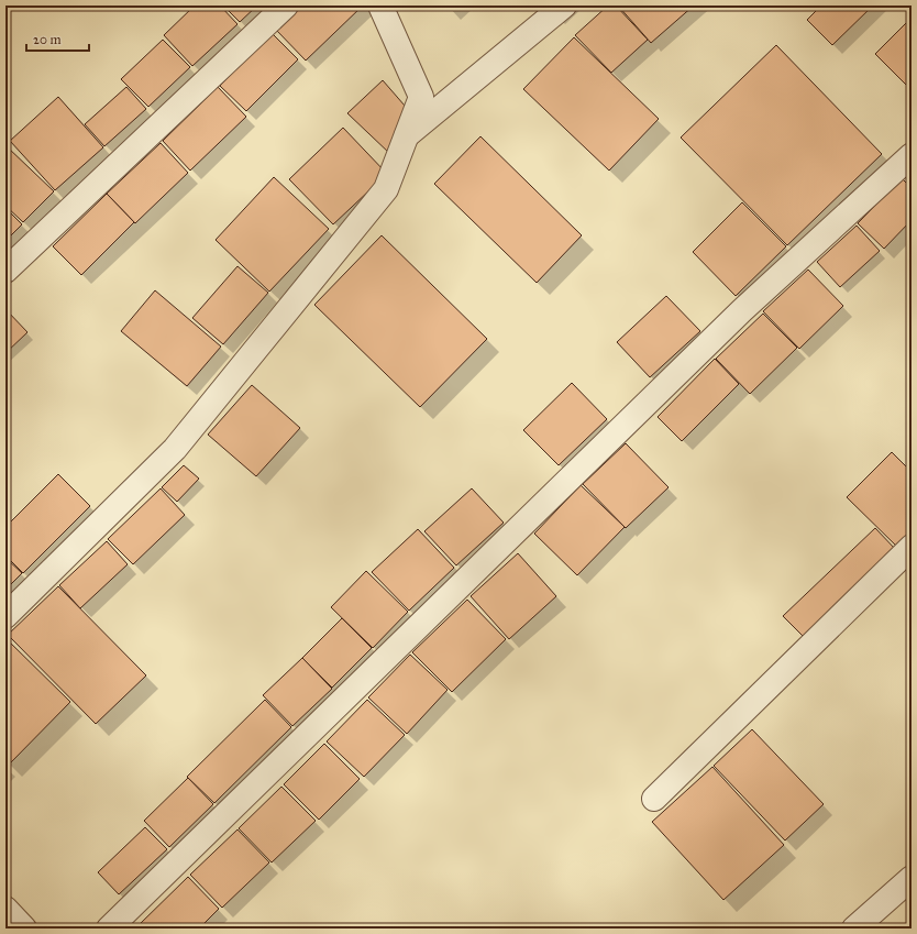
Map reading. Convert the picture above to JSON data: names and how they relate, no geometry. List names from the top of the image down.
{
  "scale_bar": "20 m"
}
